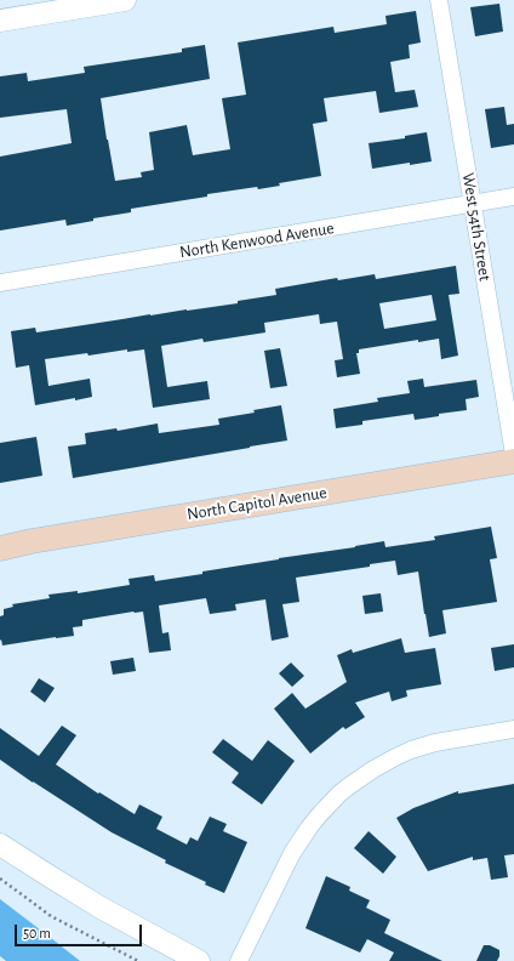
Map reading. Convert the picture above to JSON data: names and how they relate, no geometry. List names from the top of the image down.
{
  "streets": {
    "main road": ["North Capitol Avenue"],
    "street": ["West 54th Street", "North Kenwood Avenue"]
  },
  "crossings": [
    ["West 54th Street", "North Kenwood Avenue"]
  ],
  "scale_bar": "50 m"
}
